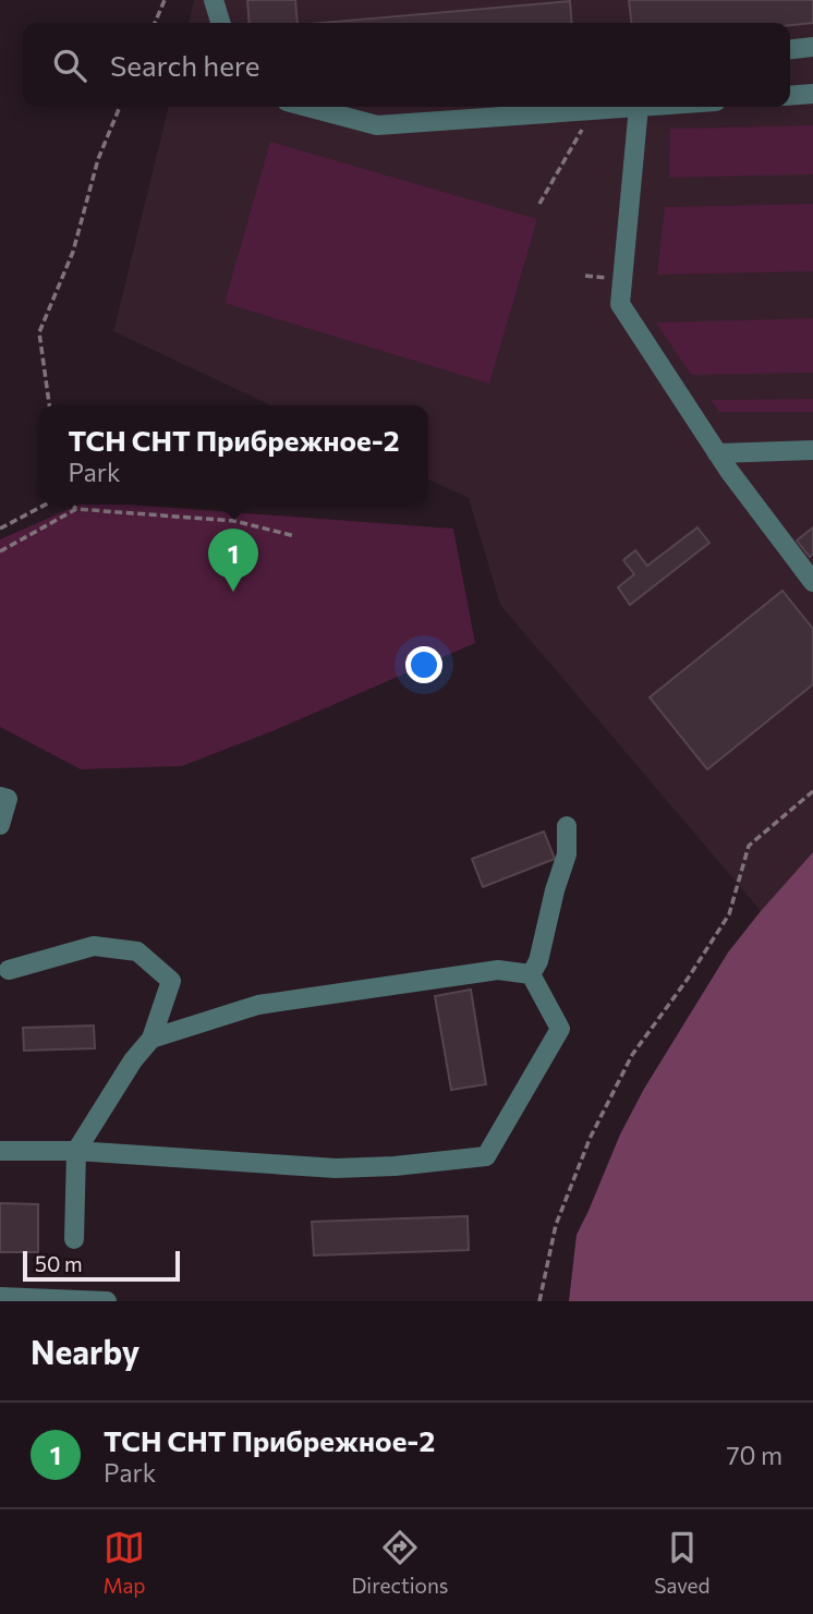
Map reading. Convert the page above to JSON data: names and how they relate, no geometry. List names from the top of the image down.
{
  "scale_bar": "50 m",
  "page": {
    "search": "Search here",
    "popup": ["ТСН СНТ Прибрежное-2", "Park"],
    "pins": "1",
    "scale": "50 m",
    "heading": "Nearby",
    "list": [
      {
        "mark": "1",
        "name": "ТСН СНТ Прибрежное-2",
        "note": "Park",
        "value": "70 m"
      }
    ],
    "nav": ["Map", "Directions", "Saved"]
  }
}
